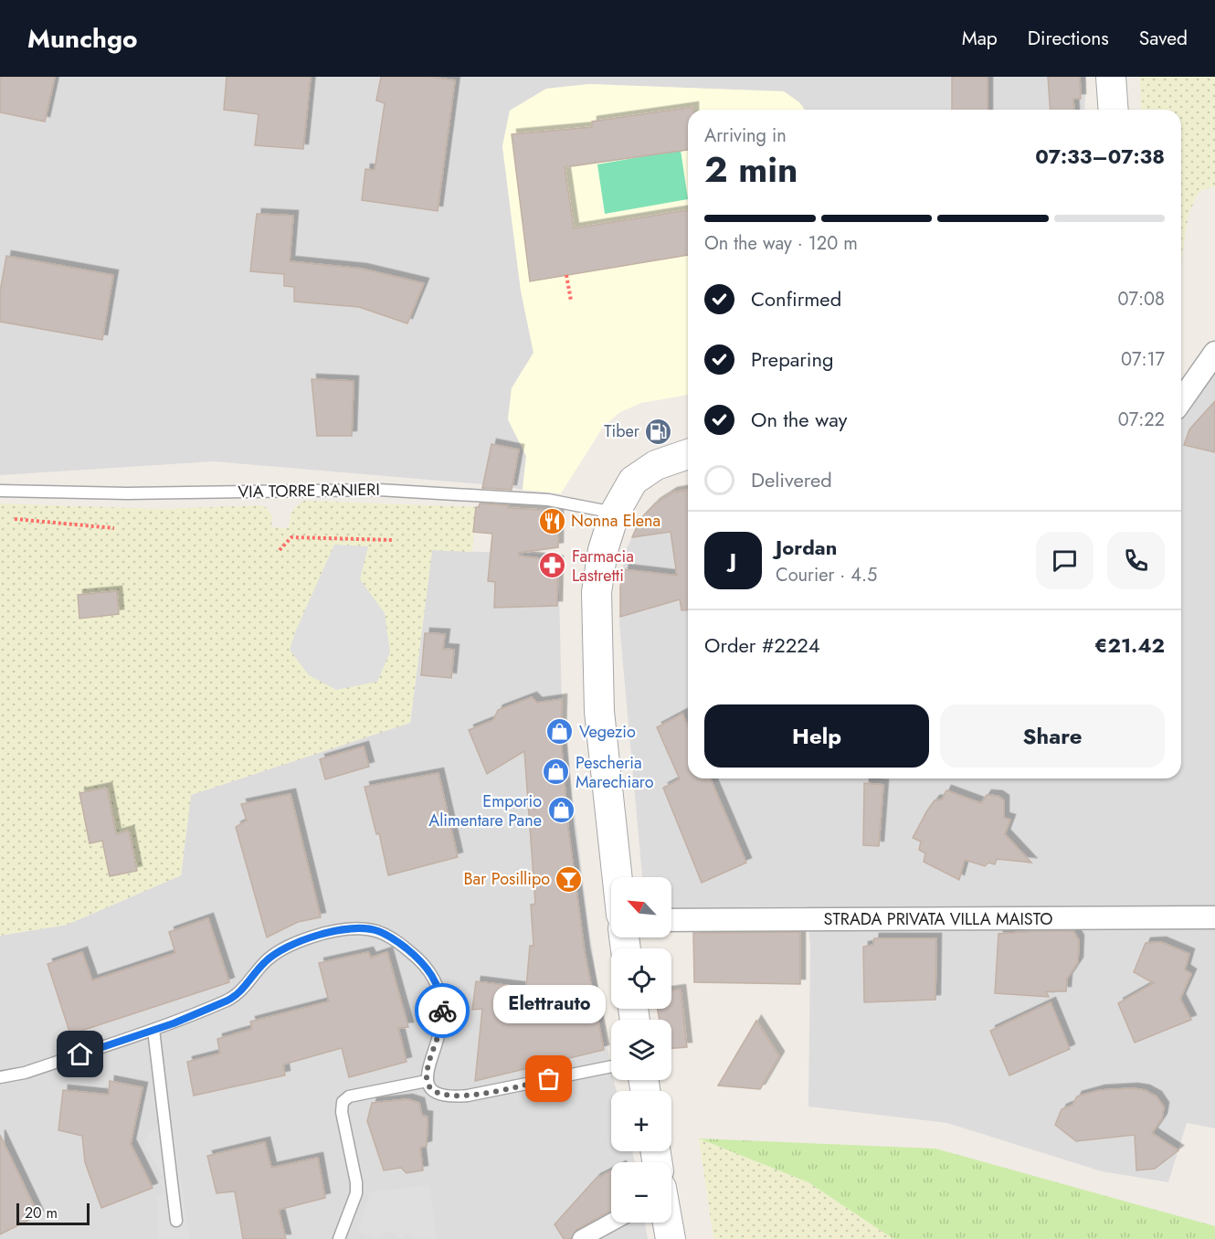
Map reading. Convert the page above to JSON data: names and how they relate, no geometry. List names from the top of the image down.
{
  "streets": {
    "street": ["STRADA PRIVATA VILLA MAISTO"],
    "lane": ["VIA TORRE RANIERI"]
  },
  "places": {
    "fuel station": ["Tiber"],
    "restaurant": ["Nonna Elena"],
    "pharmacy": ["Farmacia Lastretti"],
    "shop": ["Vegezio", "Pescheria Marechiaro", "Emporio Alimentare Pane"],
    "bar": ["Bar Posillipo"],
    "other": ["Elettrauto"]
  },
  "scale_bar": "20 m",
  "north": "top left",
  "page": {
    "header": "Munchgo",
    "nav": ["Map", "Directions", "Saved"],
    "heading": ["2 min", "Arriving in", "07:33–07:38"],
    "panel": [
      "Jordan",
      "Courier · 4.5",
      "Order #2224",
      "€21.42"
    ],
    "bar": "On the way · 120 m",
    "list": [
      ["Confirmed", "07:08"],
      ["Preparing", "07:17"],
      ["On the way", "07:22"],
      "Delivered"
    ],
    "round": "J",
    "buttons": ["Help", "Share"],
    "map_buttons": ["+", "−"],
    "bubble": "Elettrauto",
    "scale": "20 m"
  }
}
